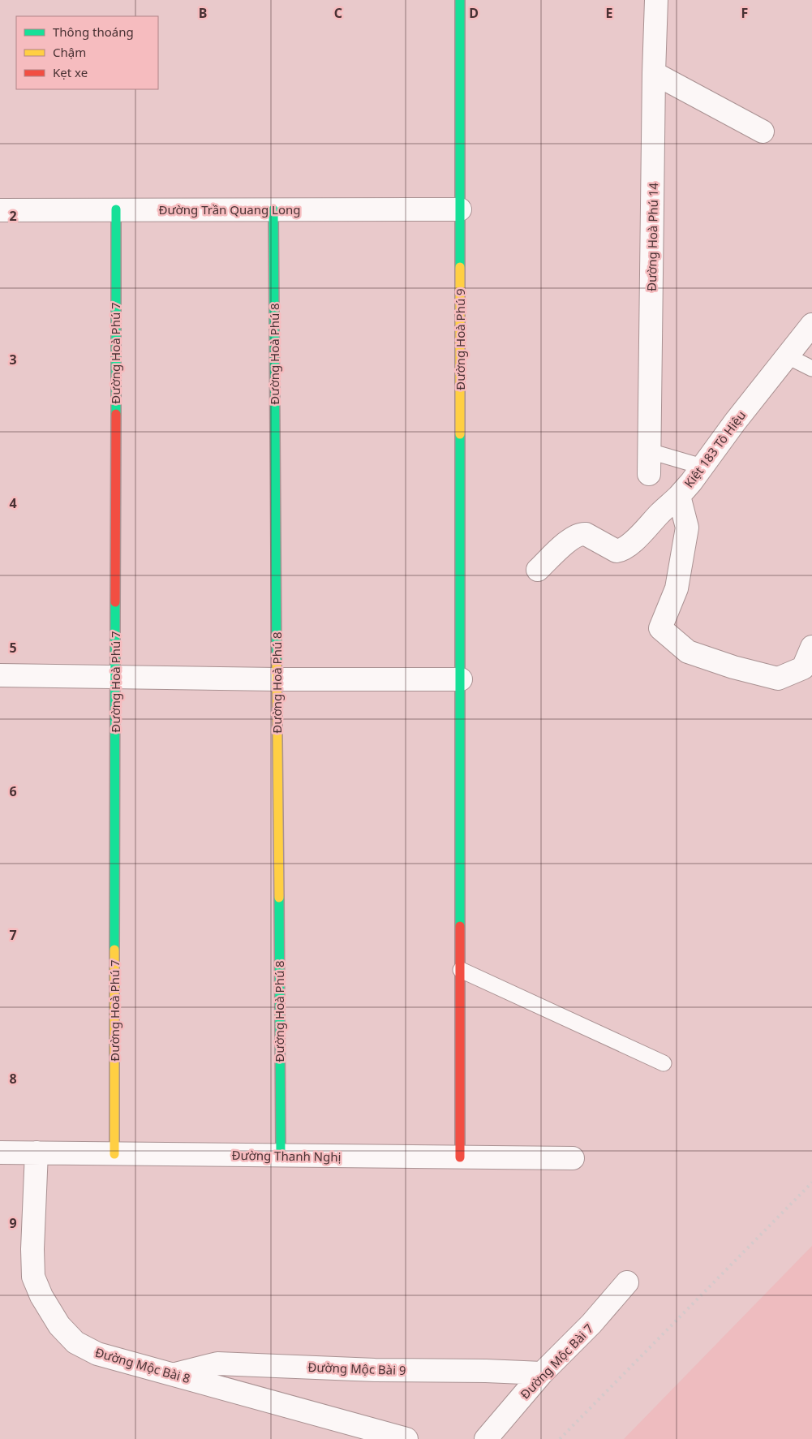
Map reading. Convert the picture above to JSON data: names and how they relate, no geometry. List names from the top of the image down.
{
  "streets": {
    "street": [
      "Đường Trần Quang Long",
      "Đường Hoà Phú 14",
      "Đường Hoà Phú 9",
      "Đường Hoà Phú 7",
      "Đường Hoà Phú 8",
      "Kiệt 183 Tô Hiệu",
      "Đường Thanh Nghị",
      "Đường Mộc Bài 7",
      "Đường Mộc Bài 8",
      "Đường Mộc Bài 9"
    ]
  },
  "crossings": [
    ["Đường Trần Quang Long", "Đường Hoà Phú 9"],
    ["Đường Trần Quang Long", "Đường Hoà Phú 7"],
    ["Đường Trần Quang Long", "Đường Hoà Phú 8"],
    ["Đường Hoà Phú 9", "Đường Thanh Nghị"],
    ["Đường Hoà Phú 7", "Đường Thanh Nghị"],
    ["Đường Hoà Phú 8", "Đường Thanh Nghị"],
    ["Đường Thanh Nghị", "Đường Mộc Bài 8"],
    ["Đường Mộc Bài 7", "Đường Mộc Bài 9"],
    ["Đường Mộc Bài 8", "Đường Mộc Bài 9"]
  ],
  "legend": ["Thông thoáng", "Chậm", "Kẹt xe"],
  "grid": {
    "columns": [
      "B",
      "C",
      "D",
      "E",
      "F"
    ],
    "rows": [
      "2",
      "3",
      "4",
      "5",
      "6",
      "7",
      "8",
      "9"
    ]
  }
}
